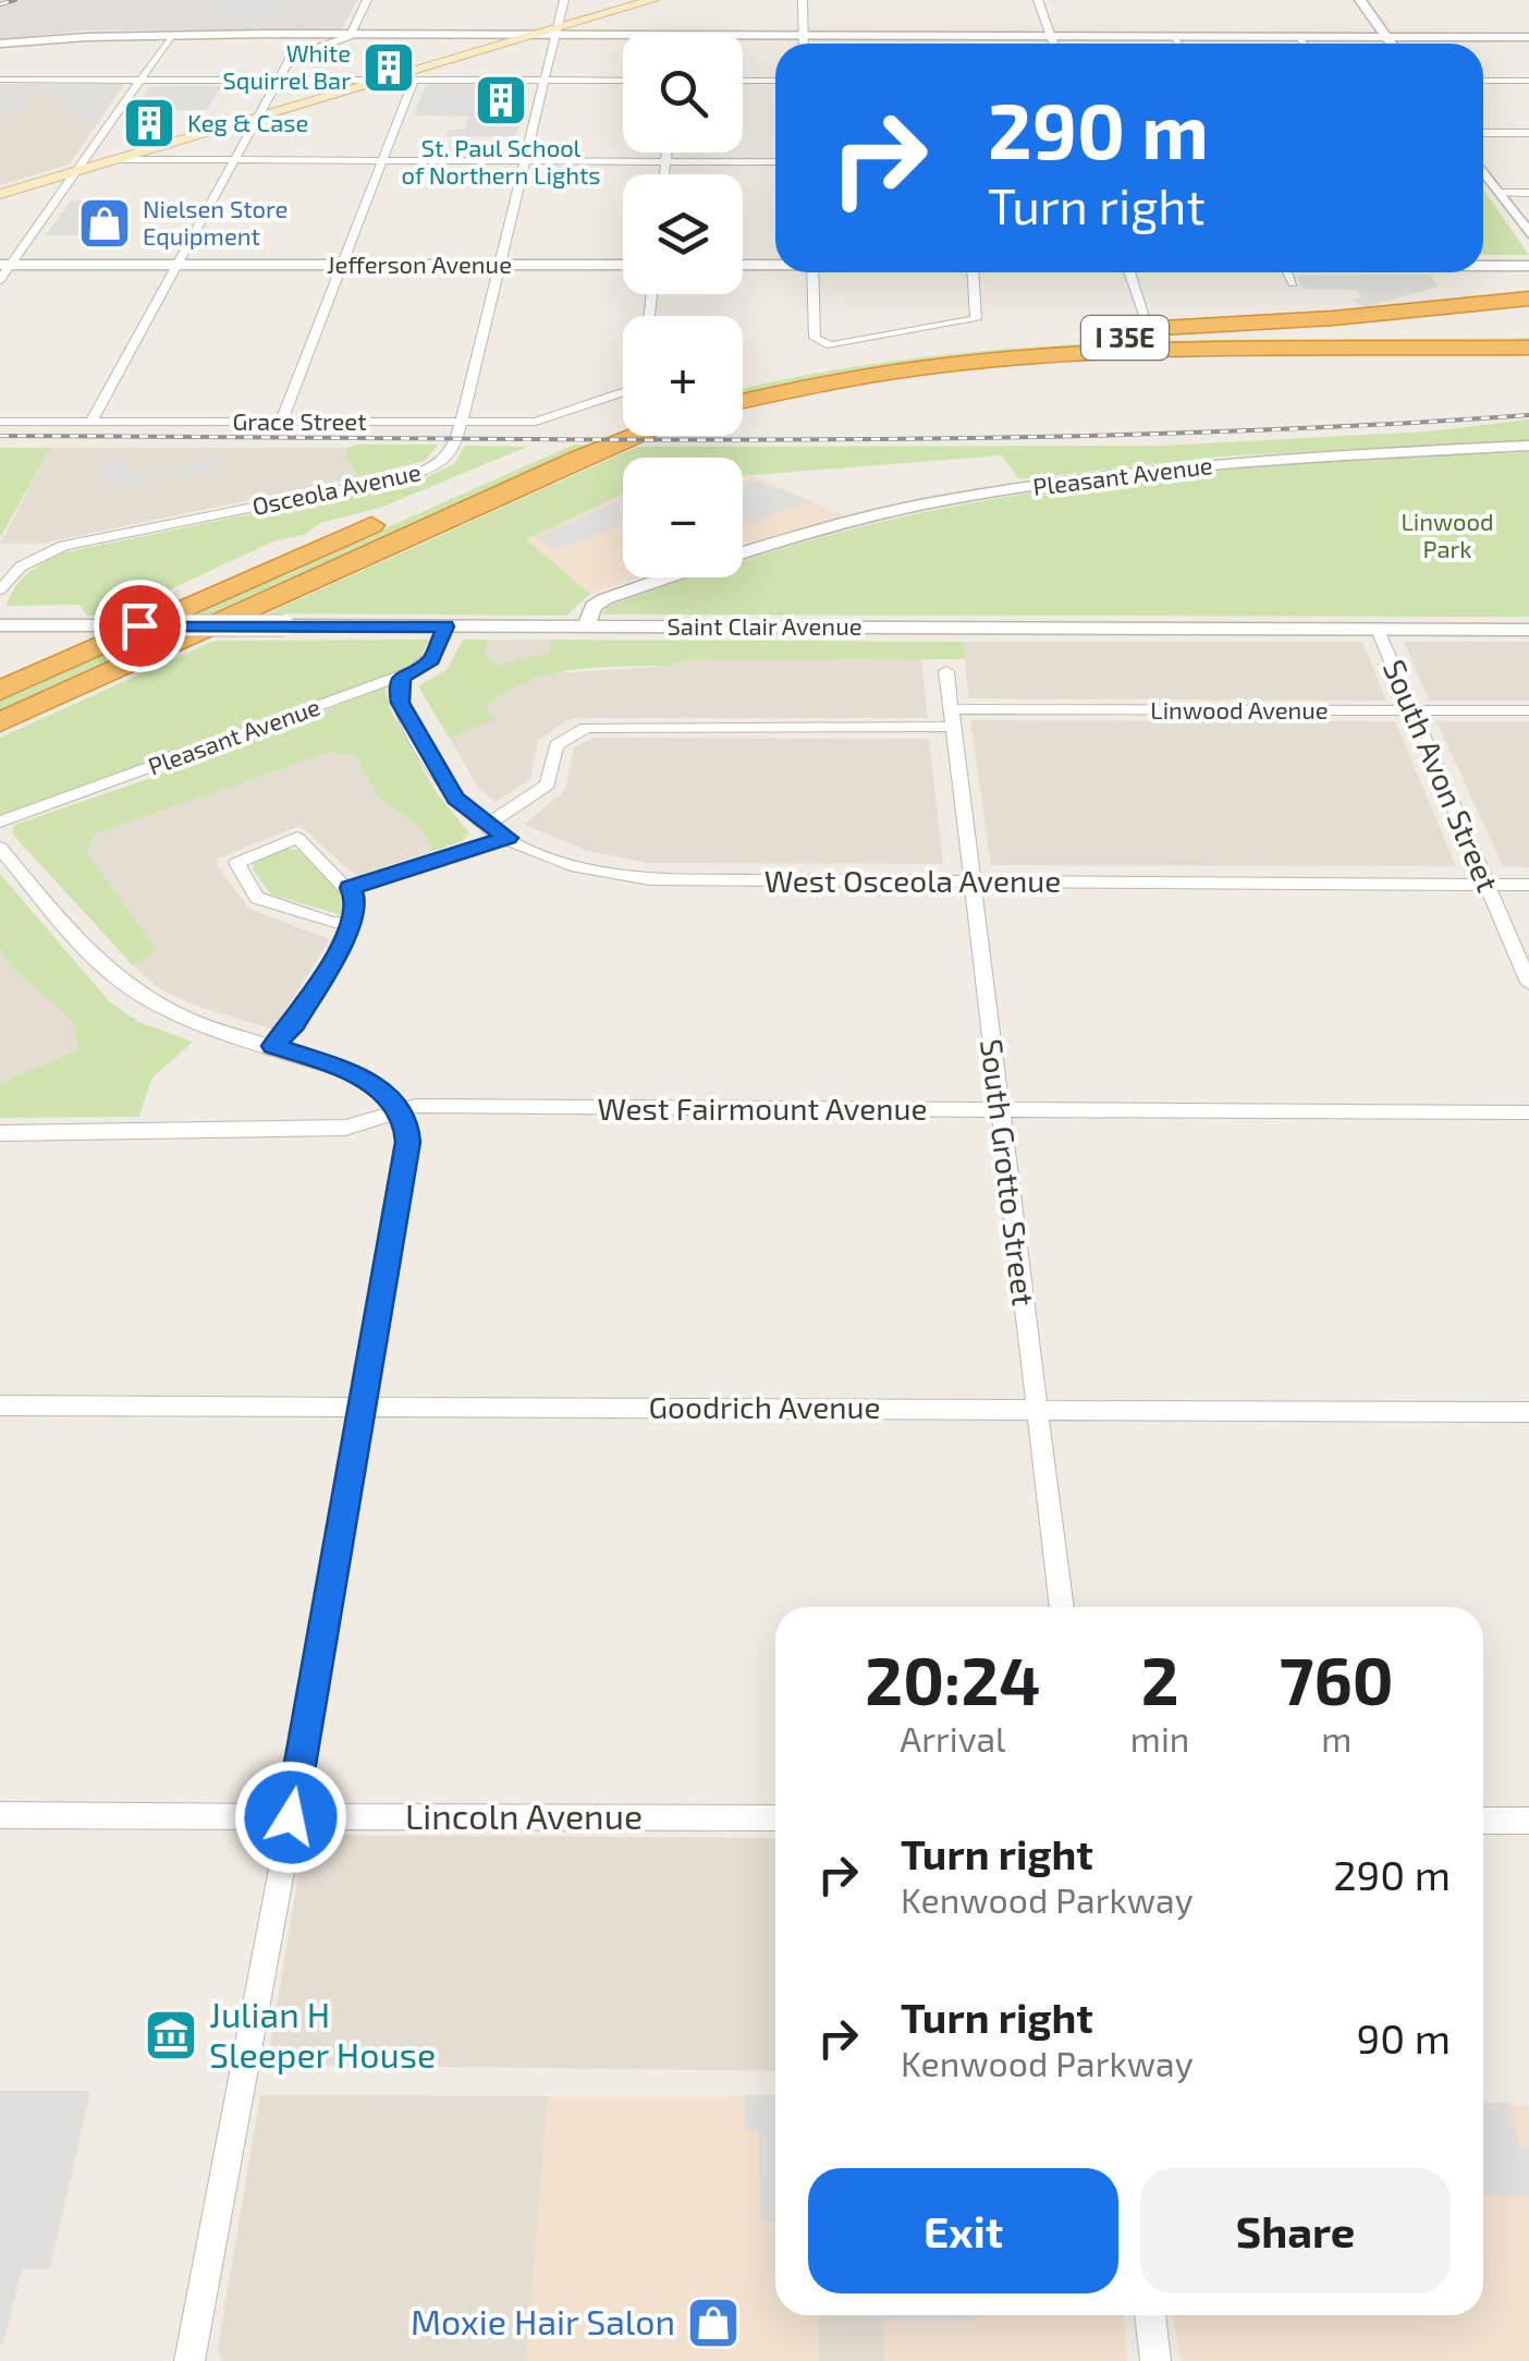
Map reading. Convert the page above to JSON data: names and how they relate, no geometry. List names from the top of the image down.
{
  "streets": {
    "highway": ["I 35E"],
    "street": [
      "Jefferson Avenue",
      "Grace Street",
      "Pleasant Avenue",
      "Osceola Avenue",
      "Saint Clair Avenue",
      "Linwood Avenue",
      "South Avon Street",
      "West Osceola Avenue",
      "West Fairmount Avenue",
      "South Grotto Street",
      "Goodrich Avenue",
      "Lincoln Avenue"
    ]
  },
  "crossings": [
    ["Jefferson Avenue", "Osceola Avenue"],
    ["Grace Street", "Osceola Avenue"],
    ["Pleasant Avenue", "Saint Clair Avenue"],
    ["Pleasant Avenue", "West Osceola Avenue"],
    ["Saint Clair Avenue", "South Avon Street"],
    ["Linwood Avenue", "South Avon Street"],
    ["Linwood Avenue", "West Osceola Avenue"],
    ["Linwood Avenue", "South Grotto Street"],
    ["South Avon Street", "West Osceola Avenue"],
    ["West Osceola Avenue", "South Grotto Street"],
    ["West Fairmount Avenue", "South Grotto Street"],
    ["South Grotto Street", "Goodrich Avenue"]
  ],
  "parks": ["Linwood Park"],
  "places": {
    "building": ["White Squirrel Bar", "St. Paul School of Northern Lights", "Keg & Case"],
    "shop": ["Nielsen Store Equipment", "Moxie Hair Salon"],
    "museum": ["Julian H Sleeper House"]
  },
  "page": {
    "map_buttons": ["+", "−"],
    "turn": ["290 m", "Turn right"],
    "eta": [
      "20:24",
      "Arrival",
      "2",
      "min",
      "760",
      "m"
    ],
    "list": [
      {
        "name": "Turn right",
        "note": "Kenwood Parkway",
        "value": "290 m"
      },
      {
        "name": "Turn right",
        "note": "Kenwood Parkway",
        "value": "90 m"
      }
    ],
    "buttons": ["Exit", "Share"]
  }
}
